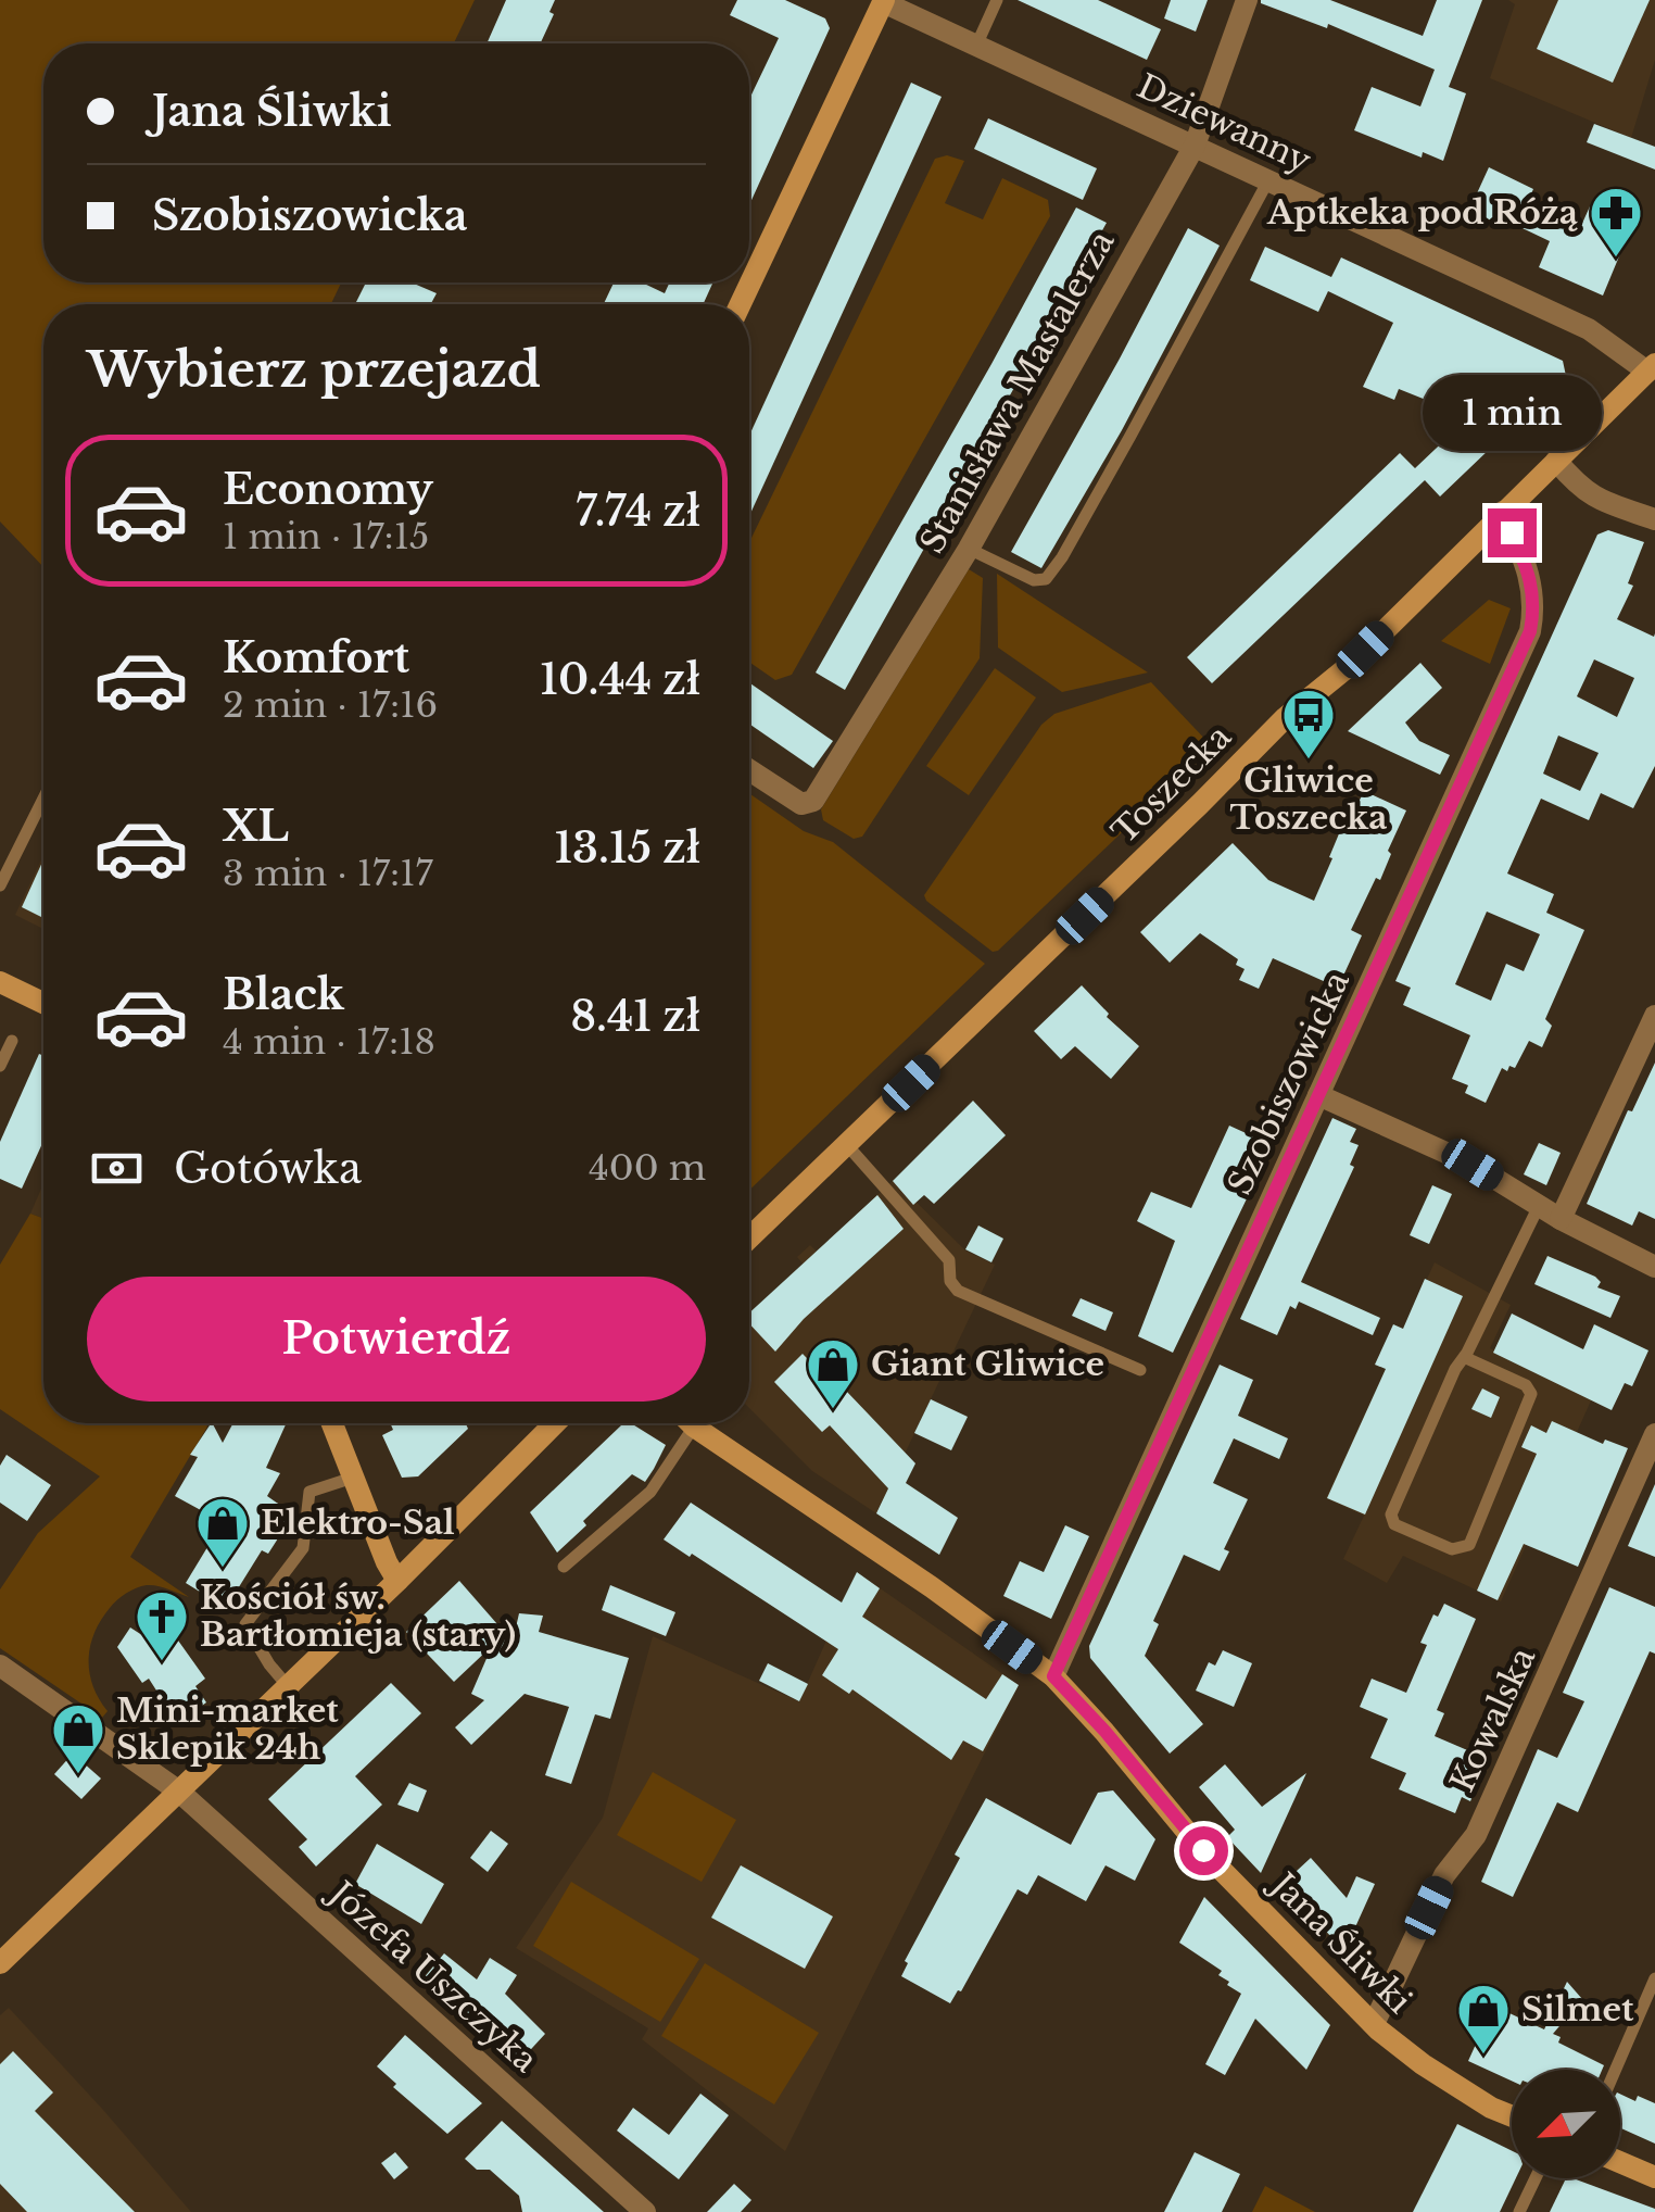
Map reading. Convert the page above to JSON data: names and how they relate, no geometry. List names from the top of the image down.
{
  "streets": {
    "main road": ["Toszecka", "Jana Śliwki"],
    "street": [
      "Dziewanny",
      "Stanisława Mastalerza",
      "Szobiszowicka",
      "Kowalska",
      "Józefa Uszczyka"
    ]
  },
  "crossings": [
    ["Dziewanny", "Stanisława Mastalerza"],
    ["Dziewanny", "Toszecka"],
    ["Toszecka", "Szobiszowicka"],
    ["Szobiszowicka", "Jana Śliwki"],
    ["Kowalska", "Jana Śliwki"]
  ],
  "places": {
    "pharmacy": ["Aptkeka pod Różą"],
    "bus stop": ["Gliwice Toszecka"],
    "shop": [
      "Giant Gliwice",
      "Elektro-Sal",
      "Mini-market Sklepik 24h",
      "Silmet"
    ],
    "church": ["Kościół św. Bartłomieja (stary)"]
  },
  "north": "bottom left",
  "page": {
    "banner": ["Jana Śliwki", "Szobiszowicka"],
    "heading": "Wybierz przejazd",
    "bubble": "1 min",
    "list": [
      {
        "name": "Economy",
        "note": "1 min · 17:15",
        "value": "7.74 zł"
      },
      {
        "name": "Komfort",
        "note": "2 min · 17:16",
        "value": "10.44 zł"
      },
      {
        "name": "XL",
        "note": "3 min · 17:17",
        "value": "13.15 zł"
      },
      {
        "name": "Black",
        "note": "4 min · 17:18",
        "value": "8.41 zł"
      }
    ],
    "pay": ["Gotówka", "400 m"],
    "buttons": "Potwierdź"
  }
}
